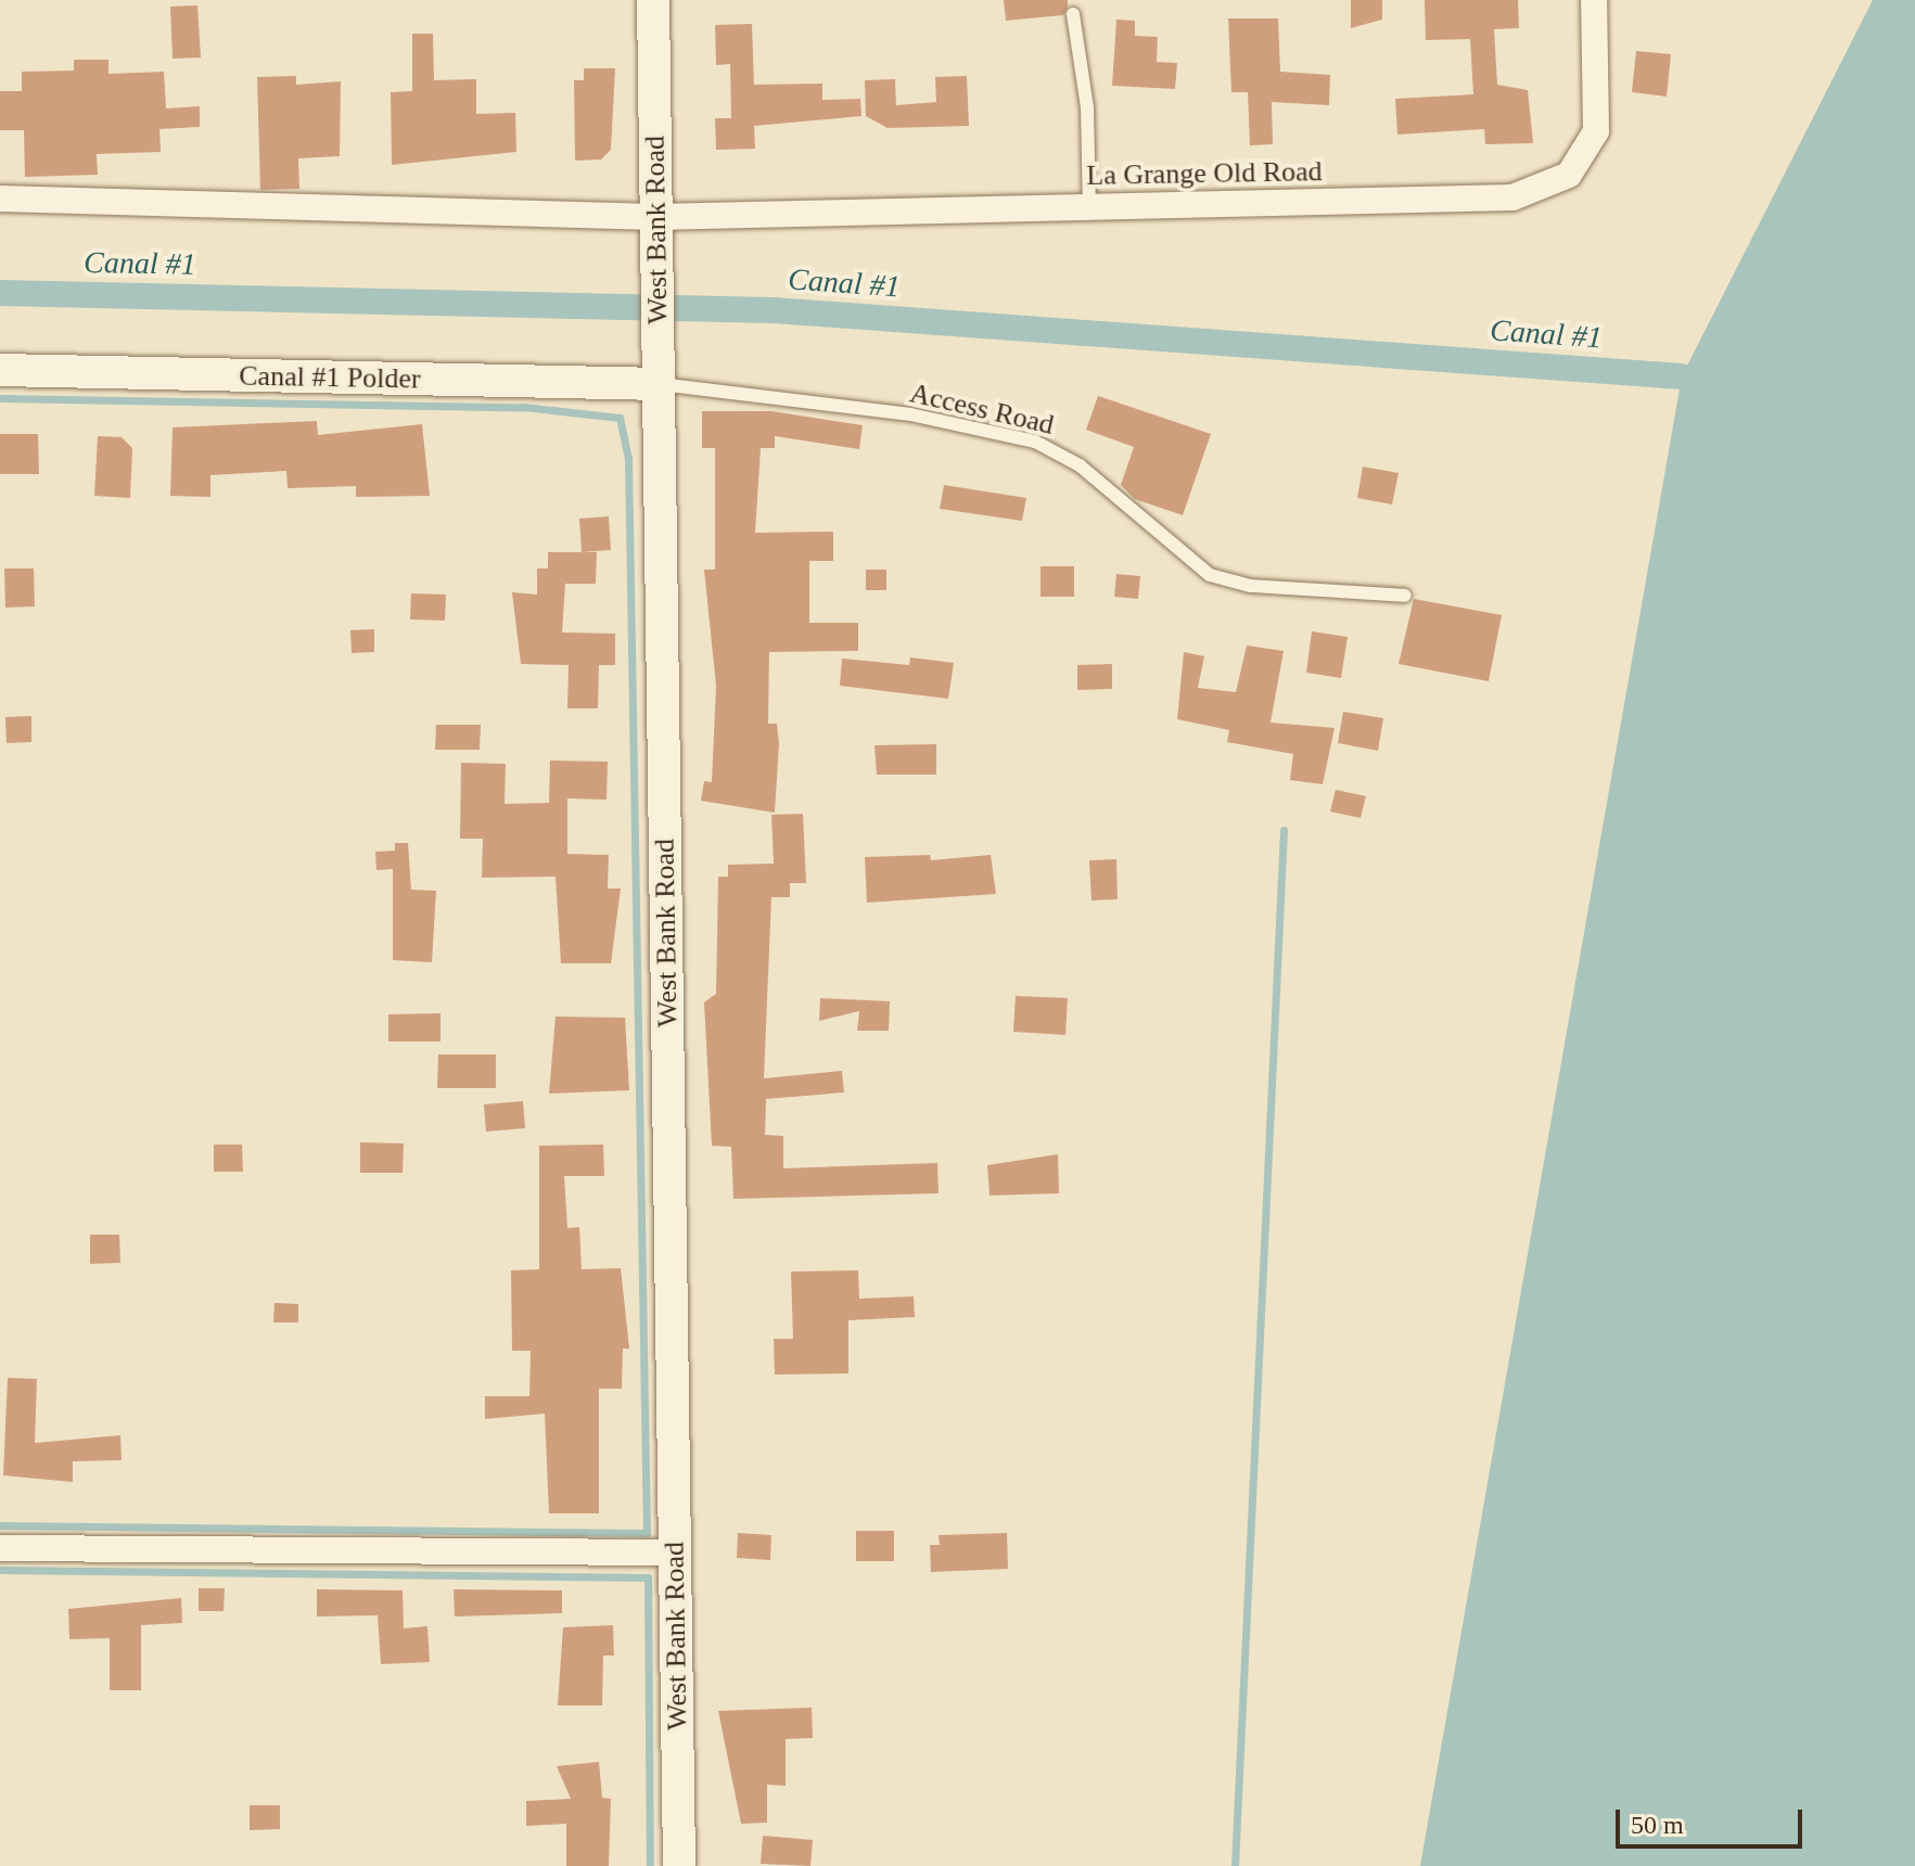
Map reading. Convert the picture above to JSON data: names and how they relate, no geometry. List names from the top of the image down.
{
  "streets": {
    "street": ["La Grange Old Road", "West Bank Road", "Canal #1 Polder"],
    "lane": ["Access Road"]
  },
  "crossings": [
    ["La Grange Old Road", "West Bank Road"],
    ["West Bank Road", "Canal #1 Polder"],
    ["West Bank Road", "Access Road"],
    ["Canal #1 Polder", "Access Road"]
  ],
  "water": ["Canal #1"],
  "scale_bar": "50 m"
}
